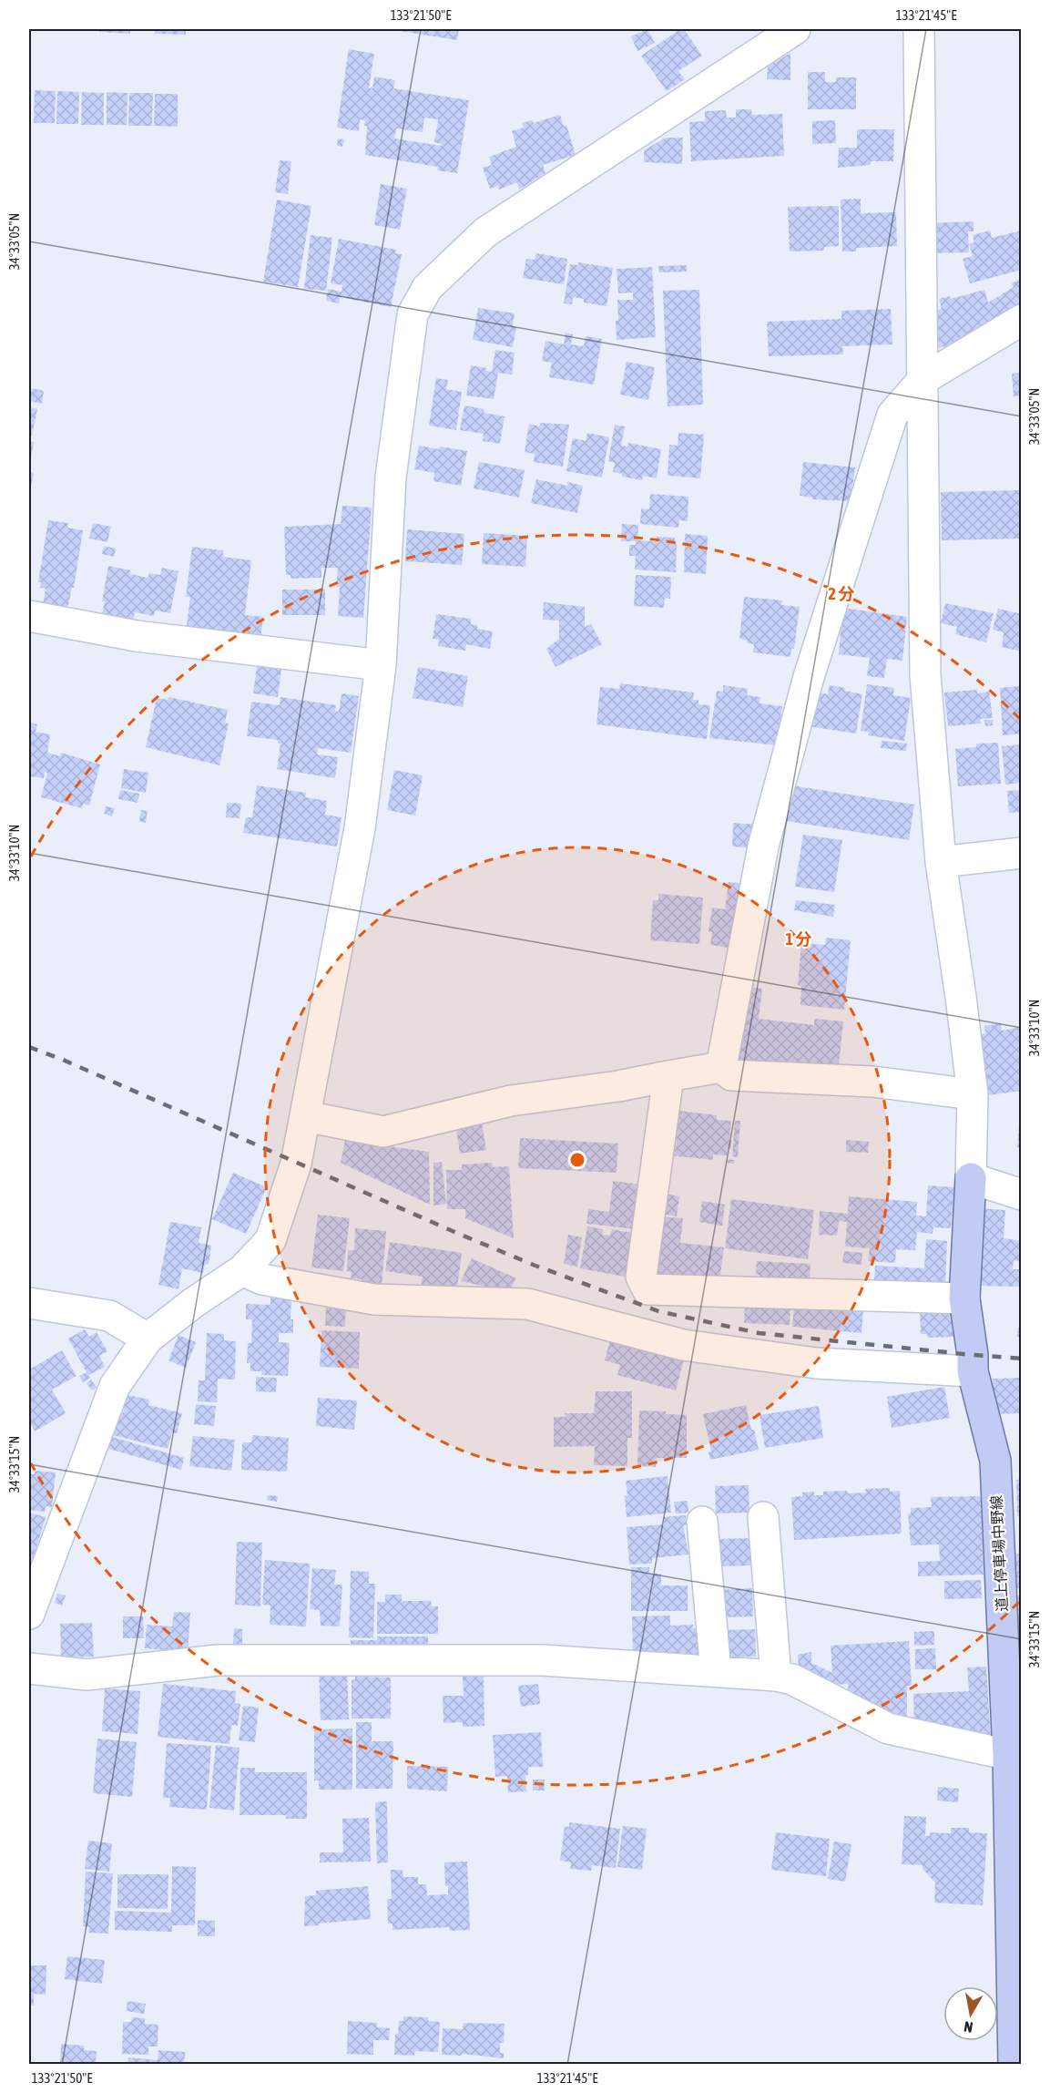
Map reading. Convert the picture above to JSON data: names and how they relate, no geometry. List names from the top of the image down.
{
  "streets": {
    "main road": ["道上停車場中野線"]
  },
  "north": "bottom",
  "coordinates": [
    "133°21'50\"E",
    "133°21'45\"E",
    "34°33'05\"N",
    "34°33'10\"N",
    "34°33'15\"N"
  ],
  "rings": ["2 分", "1 分"]
}
